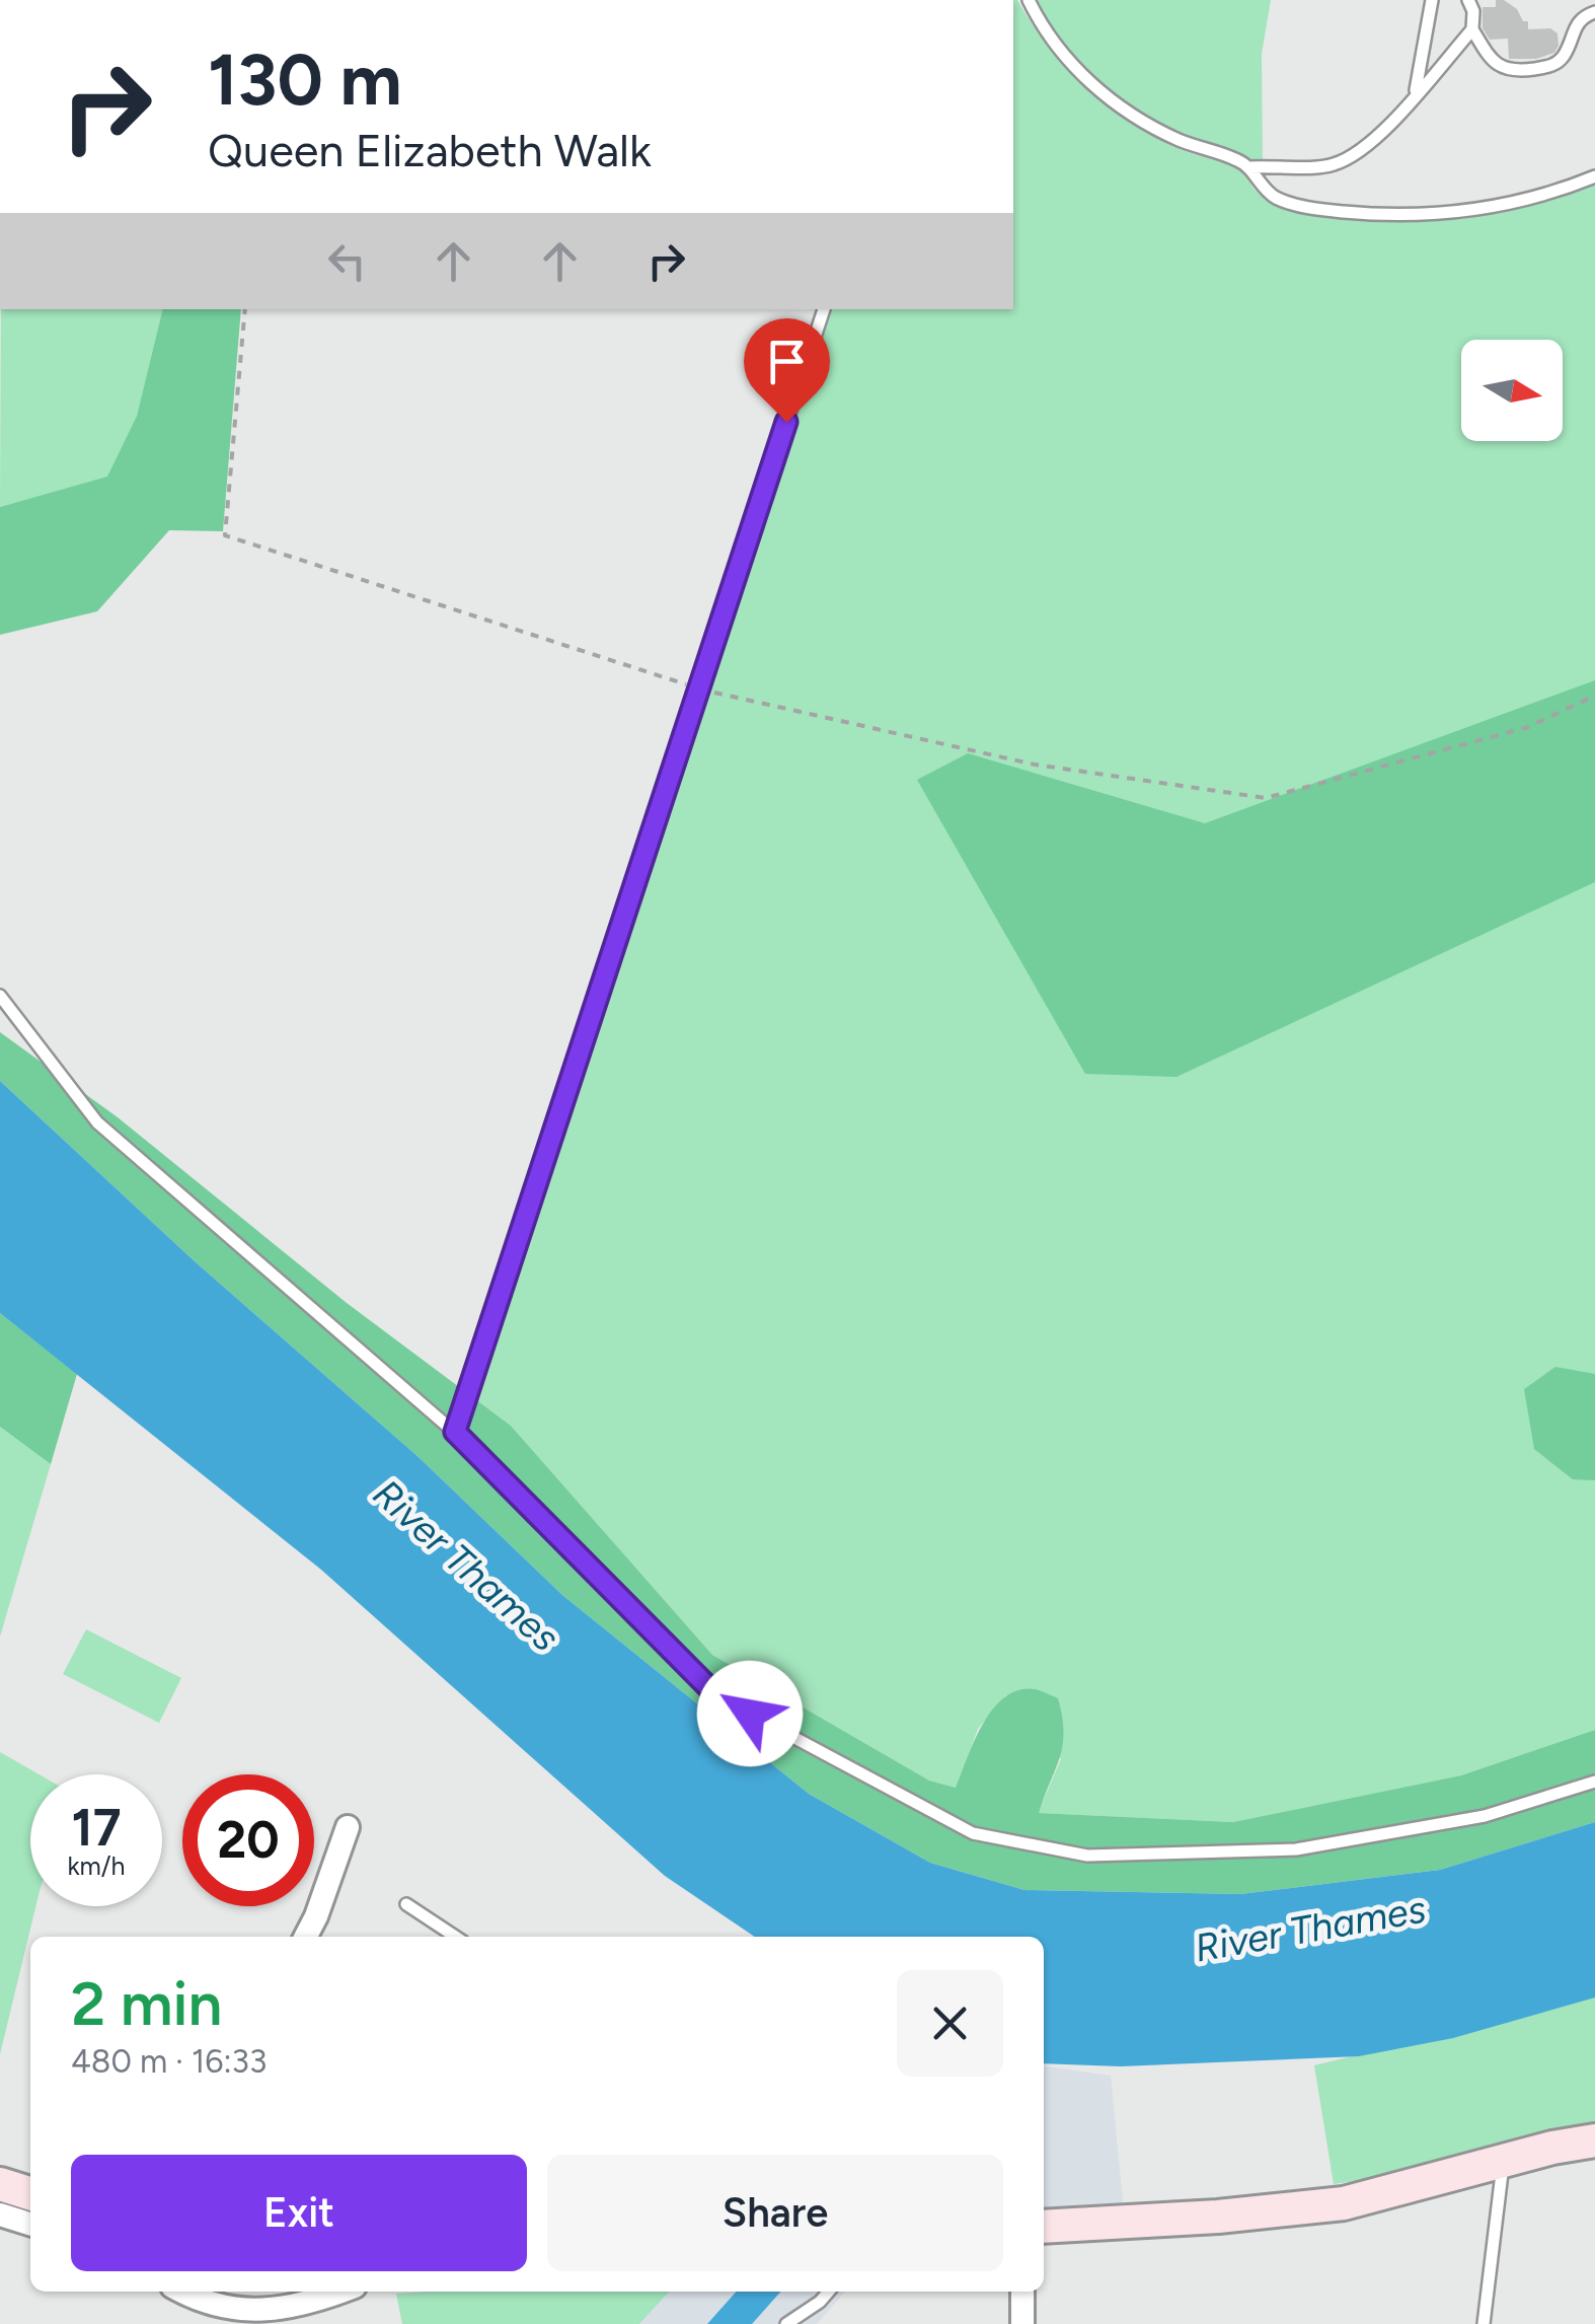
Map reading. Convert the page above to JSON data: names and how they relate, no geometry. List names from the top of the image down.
{
  "water": ["River Thames"],
  "north": "right",
  "page": {
    "turn": ["130 m", "Queen Elizabeth Walk"],
    "speed": "17 km/h",
    "limit": "20",
    "heading": ["2 min", "480 m · 16:33"],
    "buttons": ["Exit", "Share"]
  }
}
